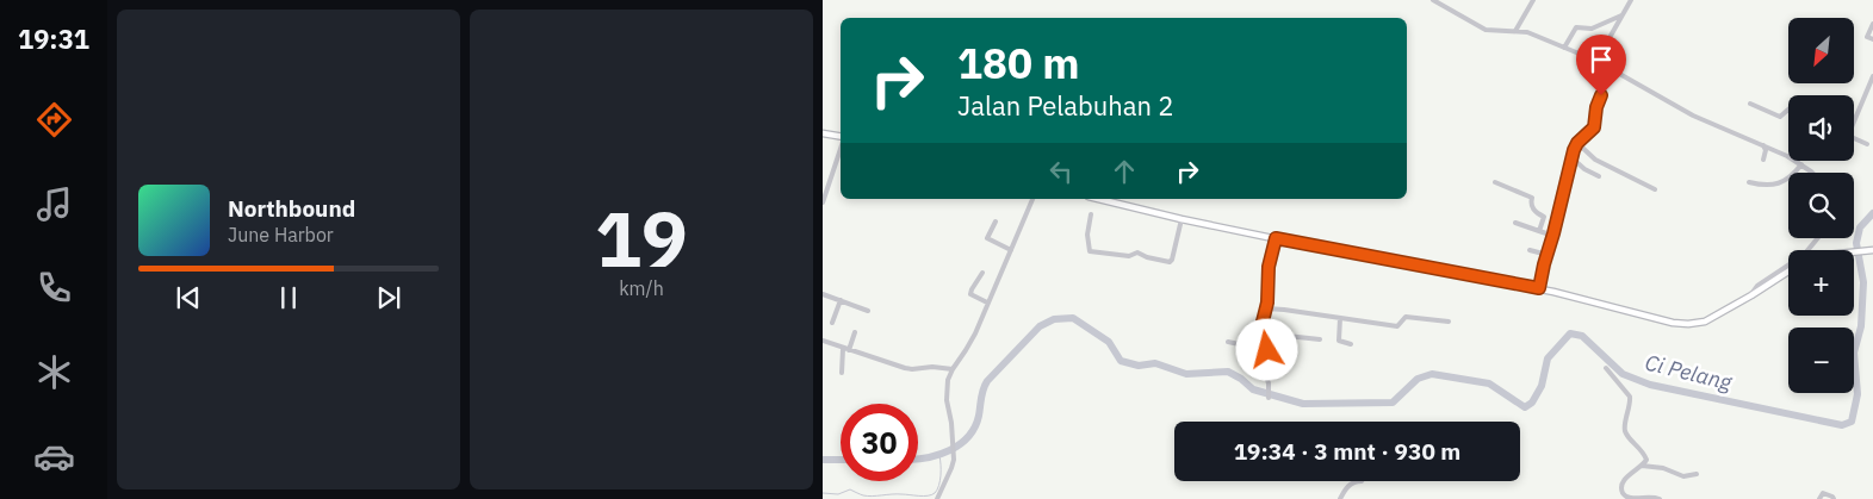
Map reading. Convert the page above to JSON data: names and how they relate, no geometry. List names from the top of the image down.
{
  "water": ["Ci Pelang"],
  "north": "bottom left",
  "page": {
    "tabs": "19:31",
    "tile": ["19", "km/h"],
    "map_buttons": ["+", "−"],
    "turn": ["180 m", "Jalan Pelabuhan 2"],
    "song": ["Northbound", "June Harbor"],
    "limit": "30",
    "trip": "19:34 · 3 mnt · 930 m"
  }
}
